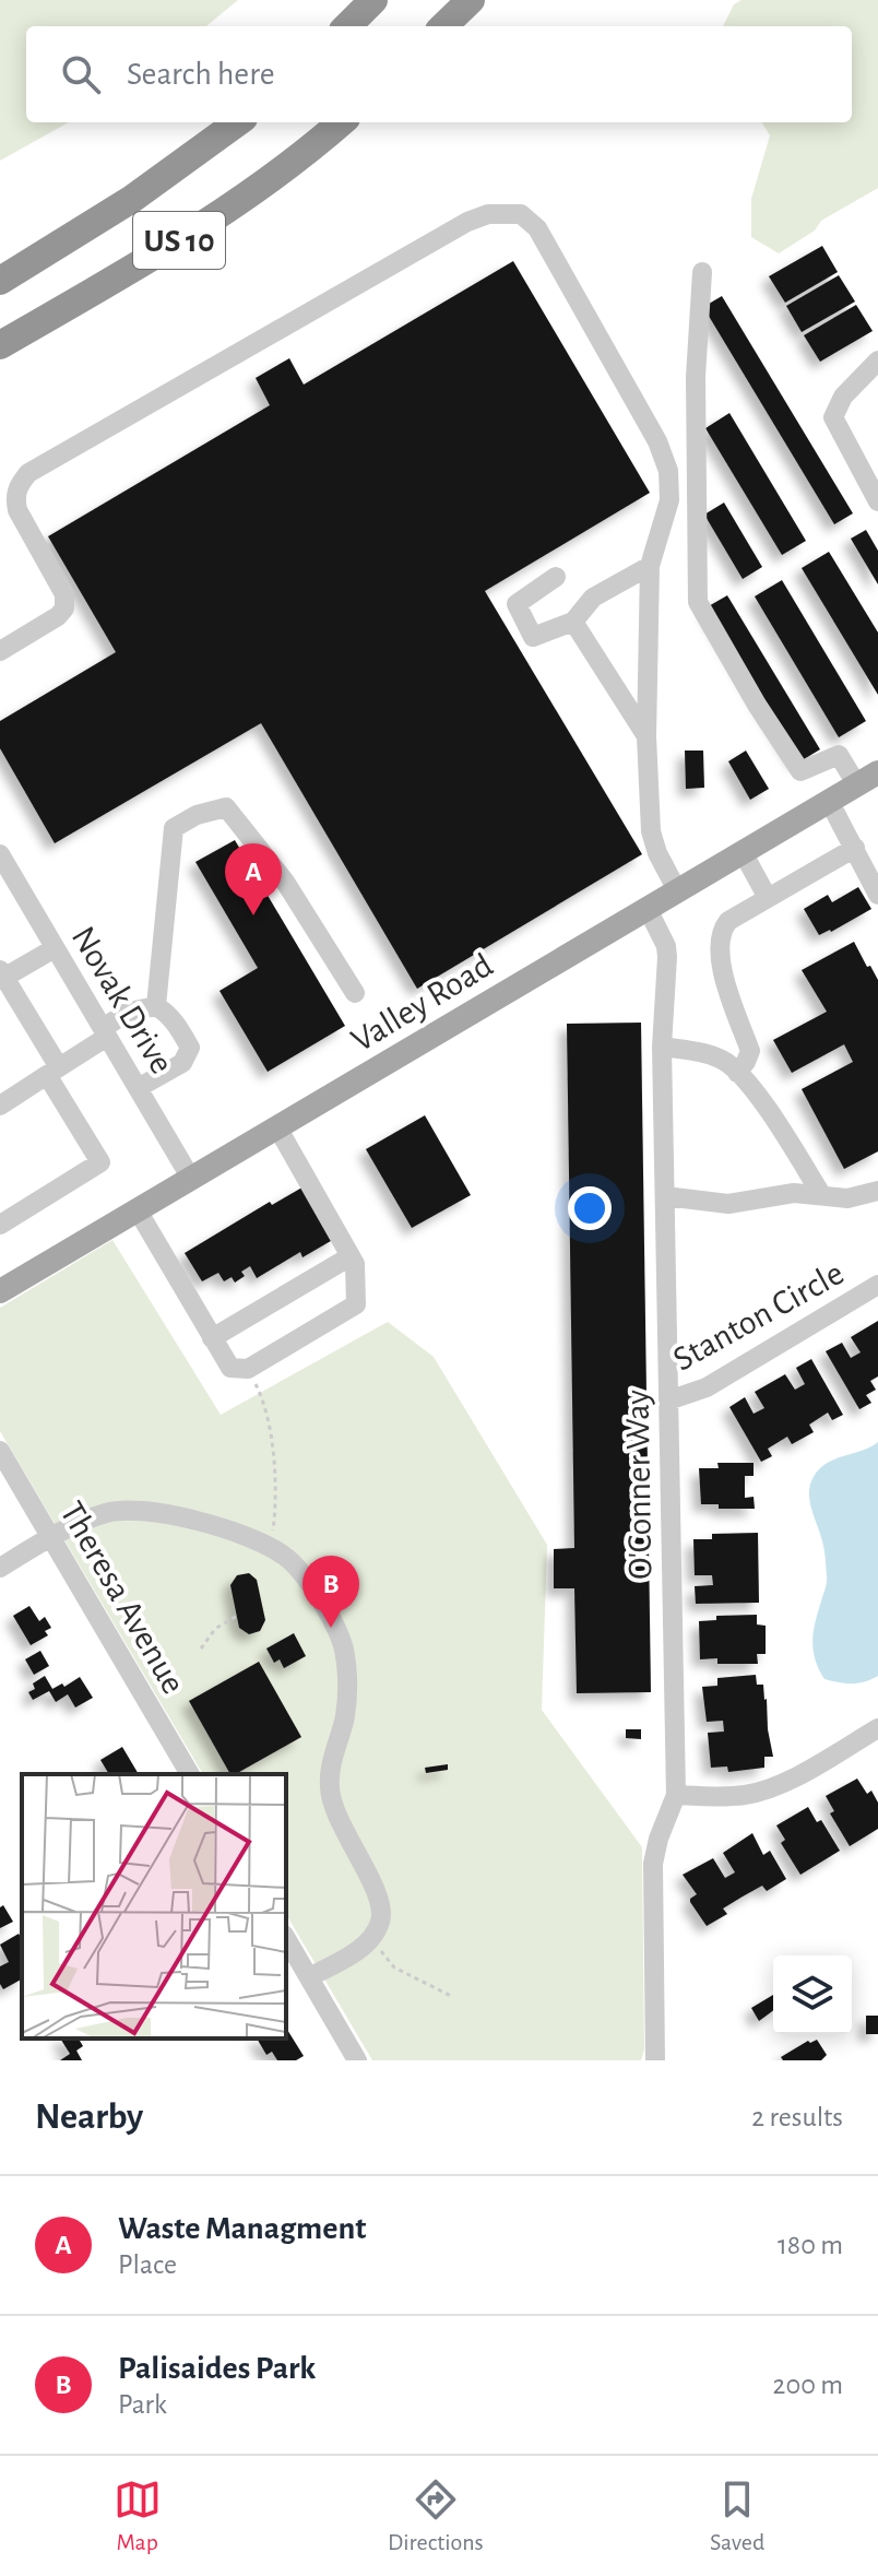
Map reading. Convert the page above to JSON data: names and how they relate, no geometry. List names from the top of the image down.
{
  "streets": {
    "highway": ["US 10"],
    "main road": ["Valley Road"],
    "street": [
      "Novak Drive",
      "Stanton Circle",
      "O'Conner Way",
      "Theresa Avenue"
    ]
  },
  "crossings": [
    ["Novak Drive", "Valley Road"],
    ["Valley Road", "O'Conner Way"],
    ["Stanton Circle", "O'Conner Way"]
  ],
  "page": {
    "search": "Search here",
    "pins": ["A", "B"],
    "heading": ["Nearby", "2 results"],
    "list": [
      {
        "mark": "A",
        "name": "Waste Managment",
        "note": "Place",
        "value": "180 m"
      },
      {
        "mark": "B",
        "name": "Palisaides Park",
        "note": "Park",
        "value": "200 m"
      }
    ],
    "nav": ["Map", "Directions", "Saved"]
  }
}
